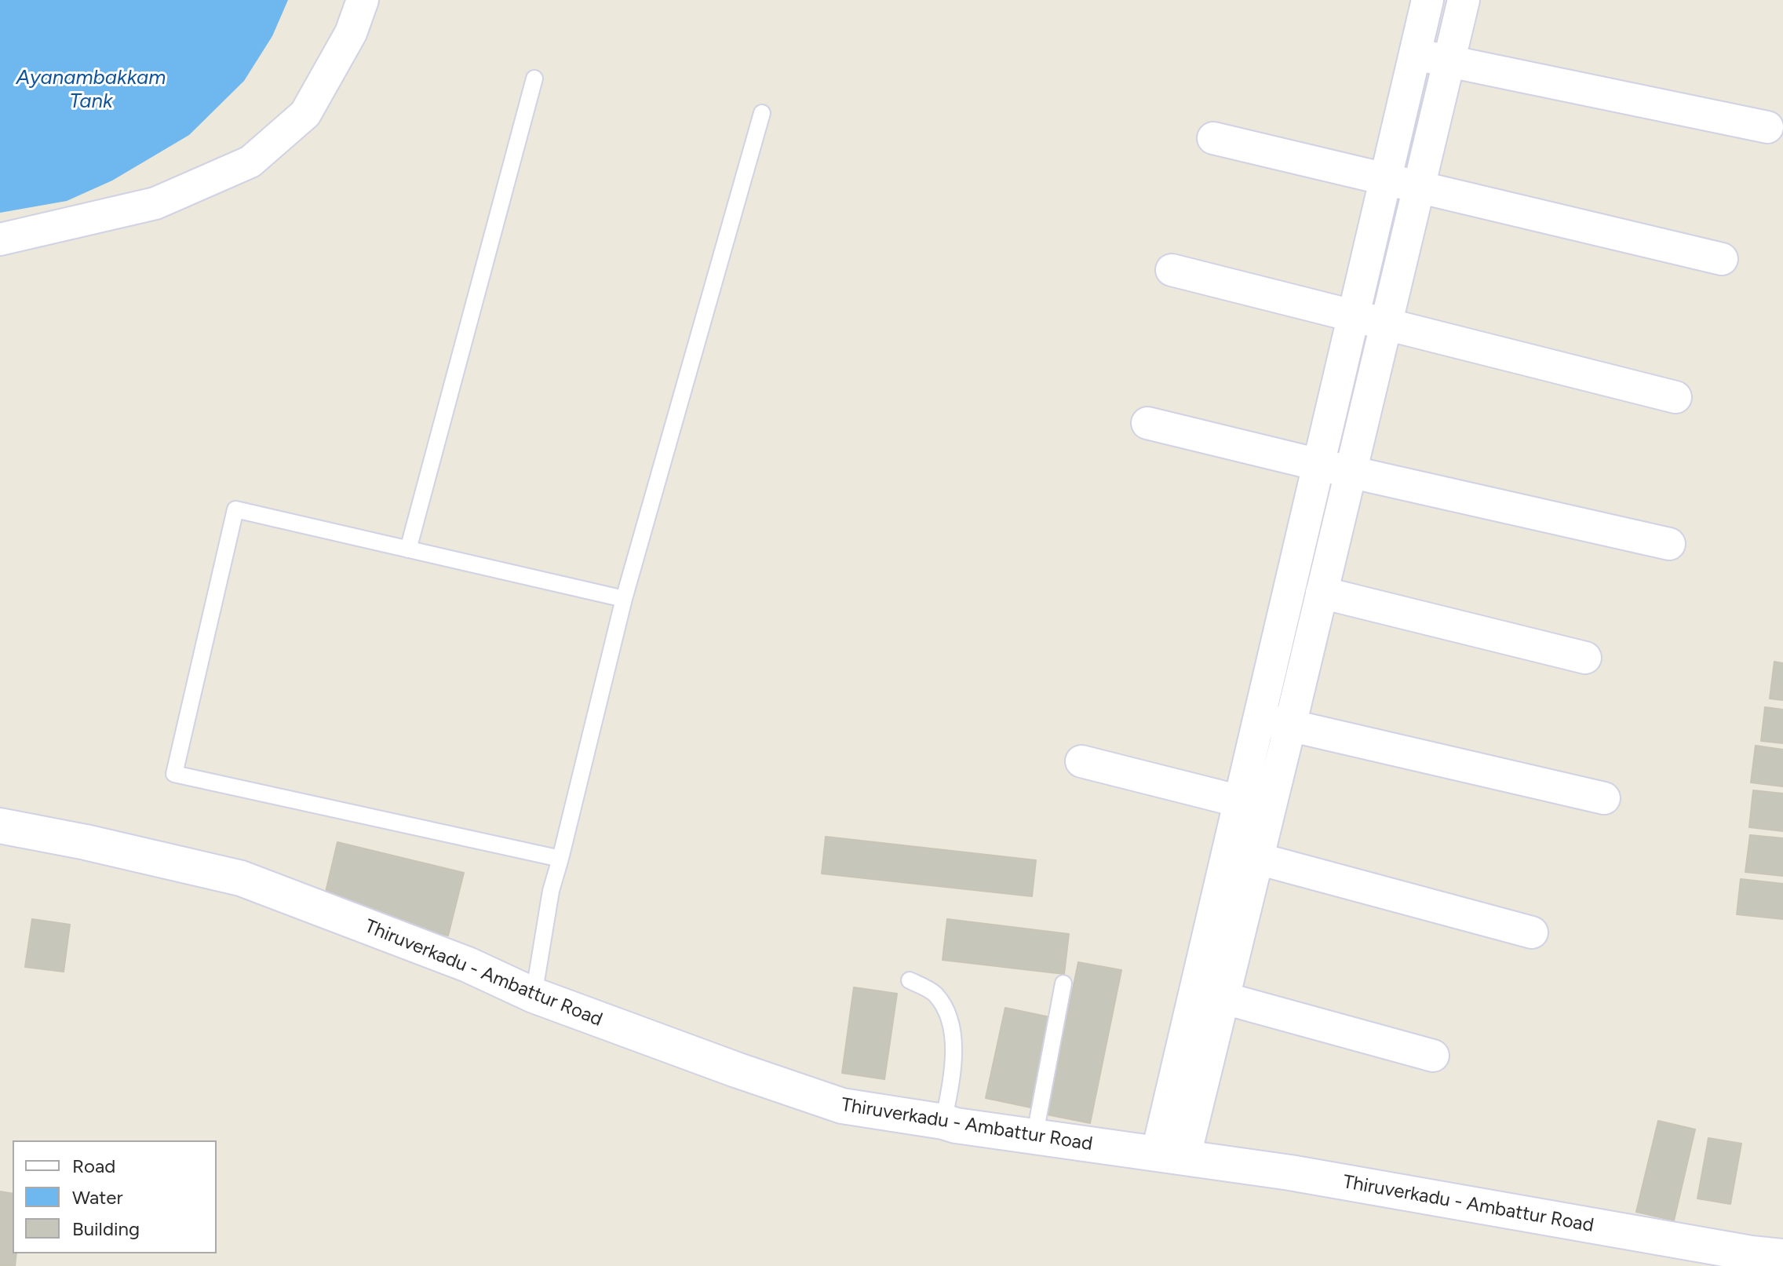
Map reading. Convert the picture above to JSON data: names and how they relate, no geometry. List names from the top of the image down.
{
  "streets": {
    "main road": ["Thiruverkadu - Ambattur Road"]
  },
  "water": ["Ayanambakkam Tank"],
  "legend": ["Road", "Water", "Building"]
}
